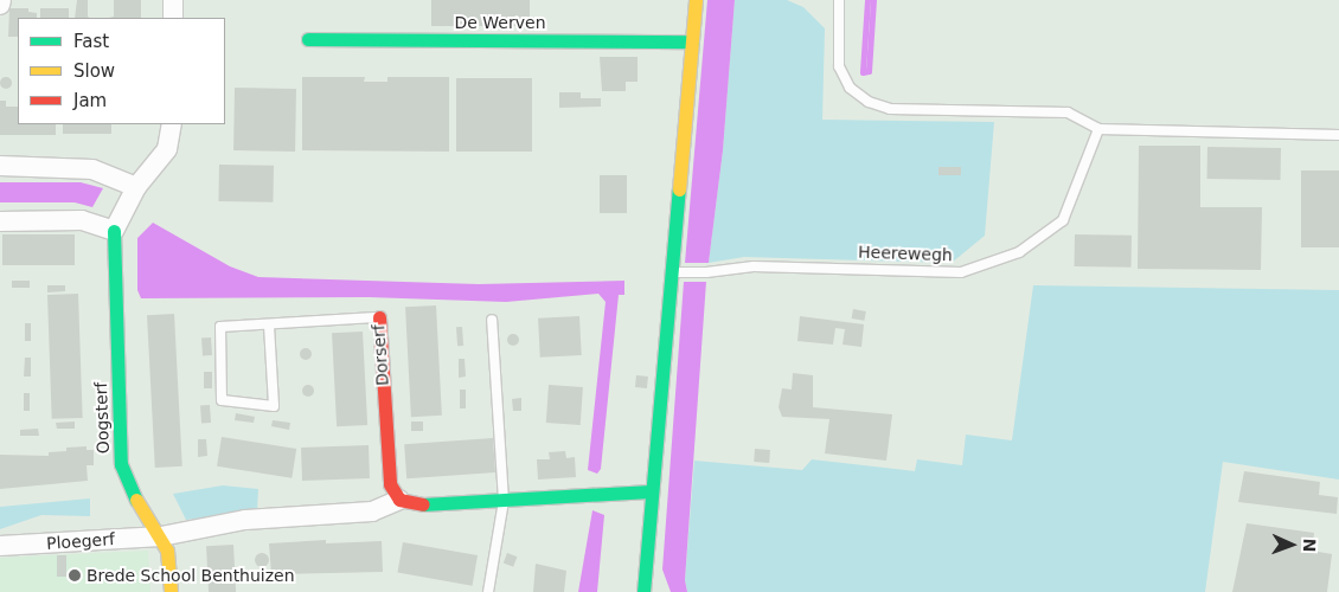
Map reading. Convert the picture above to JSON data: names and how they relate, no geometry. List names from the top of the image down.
{
  "streets": {
    "street": [
      "De Werven",
      "Dorserf",
      "Oogsterf",
      "Ploegerf"
    ],
    "lane": ["Heerewegh"]
  },
  "crossings": [
    ["Oogsterf", "Ploegerf"]
  ],
  "places": ["Brede School Benthuizen"],
  "legend": ["Fast", "Slow", "Jam"],
  "north": "right"
}
